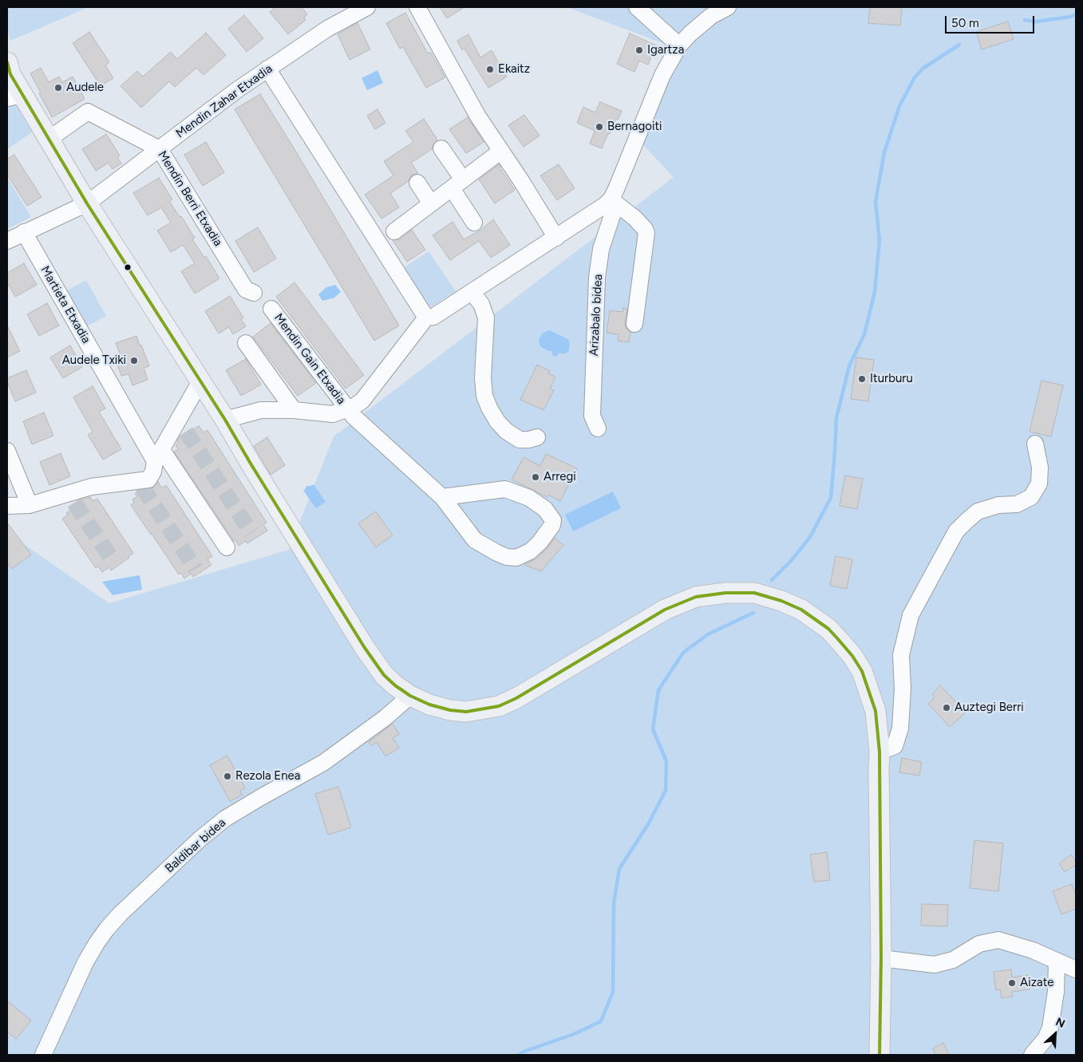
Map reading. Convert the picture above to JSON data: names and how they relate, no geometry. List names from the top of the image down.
{
  "streets": {
    "street": [
      "Mendin Zahar Etxadia",
      "Mendin Berri Etxadia",
      "Martieta Etxadia",
      "Arizabalo bidea",
      "Mendin Gain Etxadia",
      "Baldibar bidea"
    ]
  },
  "crossings": [
    ["Mendin Zahar Etxadia", "Mendin Berri Etxadia"],
    ["Arizabalo bidea", "Mendin Gain Etxadia"]
  ],
  "places": [
    "Igartza",
    "Ekaitz",
    "Audele",
    "Bernagoiti",
    "Audele Txiki",
    "Iturburu",
    "Arregi",
    "Auztegi Berri",
    "Rezola Enea",
    "Aizate"
  ],
  "scale_bar": "50 m",
  "north": "top right"
}
